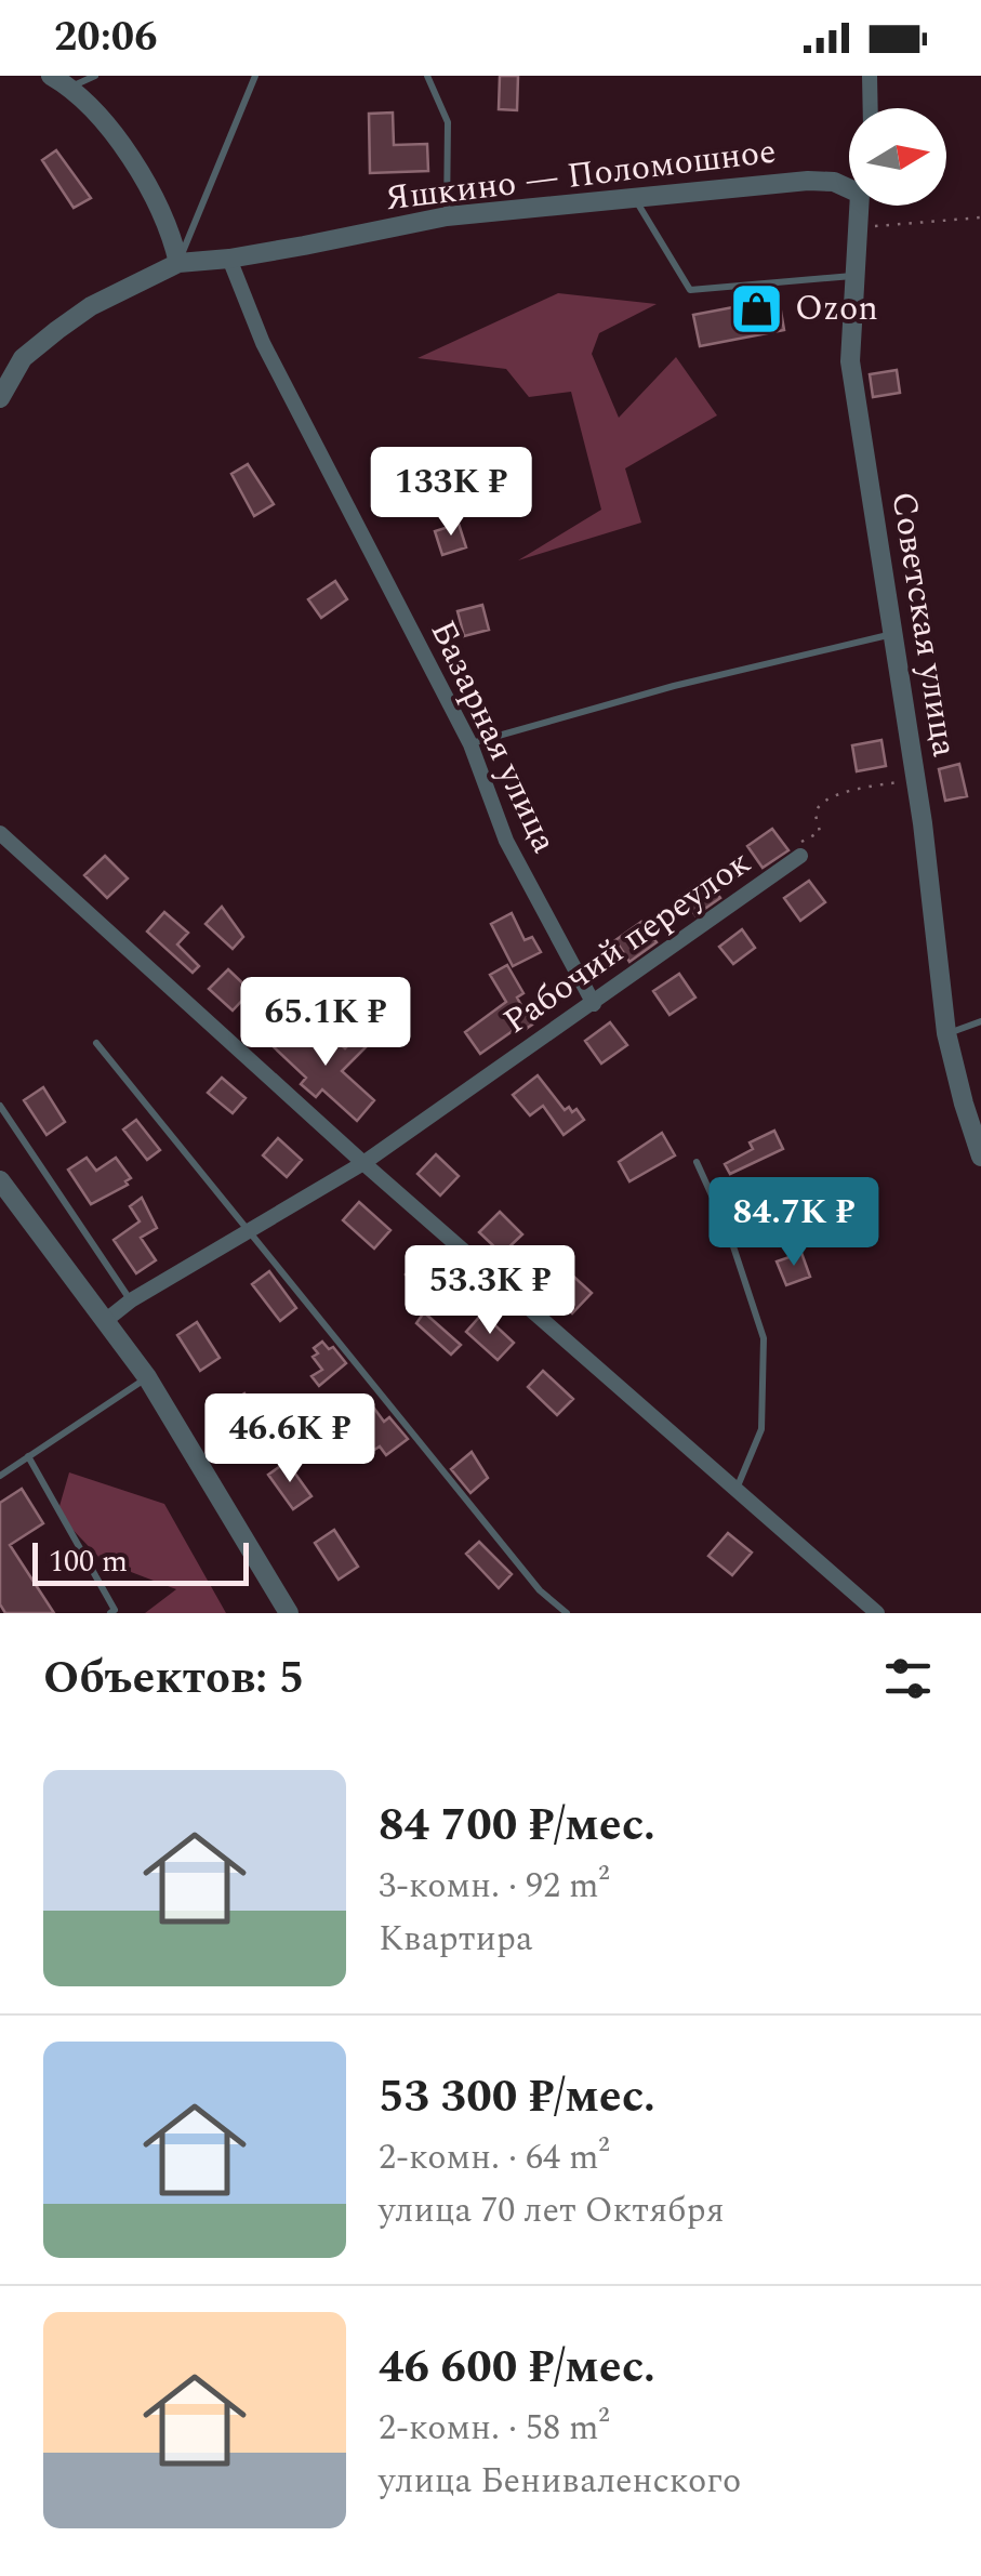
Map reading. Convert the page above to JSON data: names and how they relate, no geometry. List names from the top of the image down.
{
  "streets": {
    "street": [
      "Яшкино — Поломошное",
      "Советская улица",
      "Базарная улица",
      "Рабочий переулок"
    ]
  },
  "crossings": [
    ["Яшкино — Поломошное", "Базарная улица"],
    ["Базарная улица", "Рабочий переулок"]
  ],
  "places": {
    "shop": ["Ozon"]
  },
  "scale_bar": "100 m",
  "north": "right",
  "page": {
    "status": "20:06",
    "price": [
      "133K ₽",
      "65.1K ₽",
      "84.7K ₽",
      "53.3K ₽",
      "46.6K ₽"
    ],
    "scale": "100 m",
    "heading": "Объектов: 5",
    "list": [
      {
        "name": "84 700 ₽/мес.",
        "note": "3-комн. · 92 m² · Квартира"
      },
      {
        "name": "53 300 ₽/мес.",
        "note": "2-комн. · 64 m² · улица 70 лет Октября"
      },
      {
        "name": "46 600 ₽/мес.",
        "note": "2-комн. · 58 m² · улица Бениваленского"
      }
    ]
  }
}
